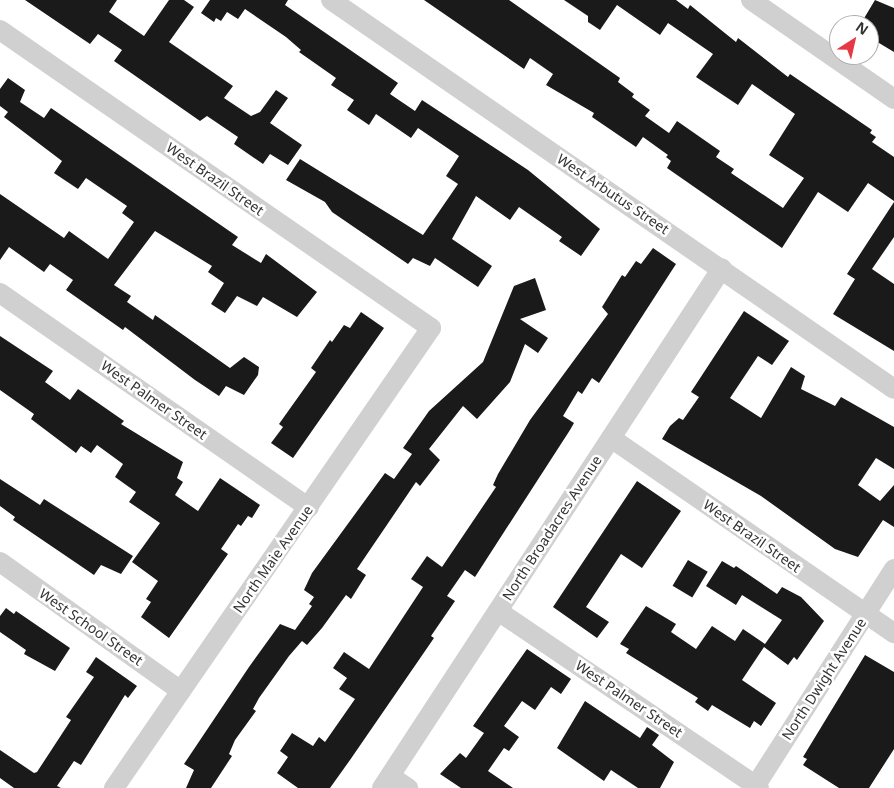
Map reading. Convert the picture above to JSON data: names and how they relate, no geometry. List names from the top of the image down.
{
  "streets": {
    "street": [
      "West Brazil Street",
      "West Arbutus Street",
      "West Palmer Street",
      "North Broadacres Avenue",
      "North Maie Avenue",
      "West School Street",
      "North Dwight Avenue"
    ]
  },
  "crossings": [
    ["West Brazil Street", "North Broadacres Avenue"],
    ["West Brazil Street", "North Maie Avenue"],
    ["West Brazil Street", "North Dwight Avenue"],
    ["West Arbutus Street", "North Broadacres Avenue"],
    ["West Palmer Street", "North Broadacres Avenue"],
    ["West Palmer Street", "North Maie Avenue"],
    ["West Palmer Street", "North Dwight Avenue"],
    ["North Maie Avenue", "West School Street"]
  ],
  "north": "top right"
}
